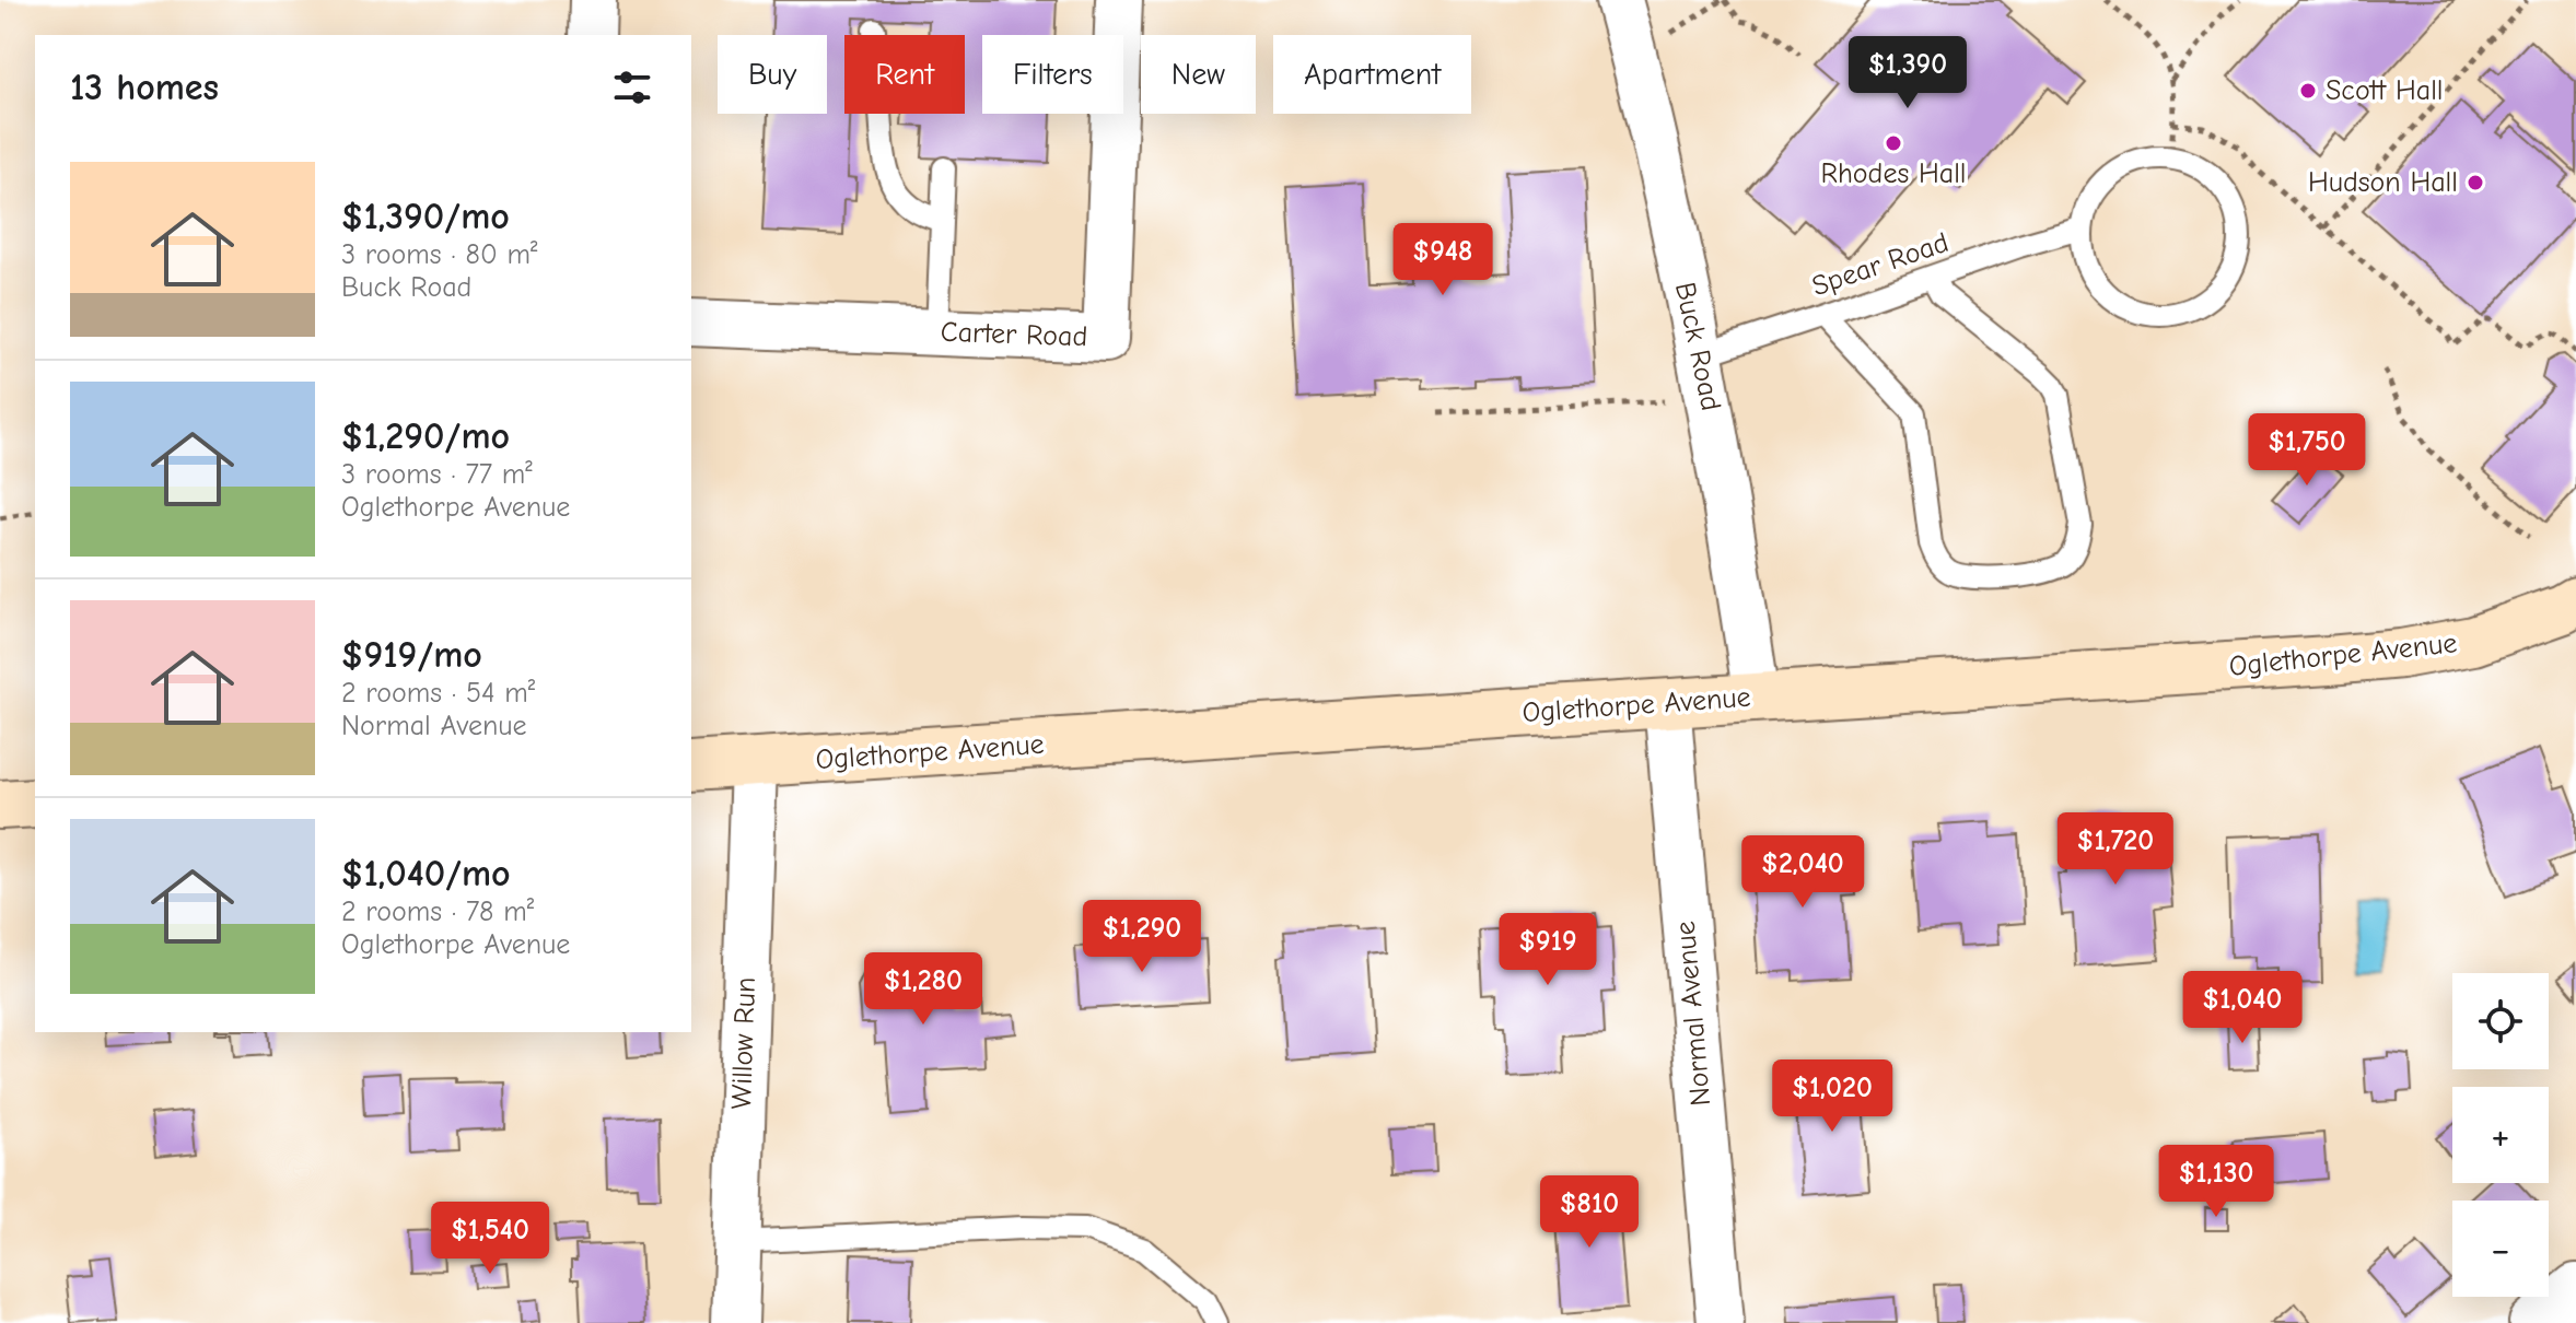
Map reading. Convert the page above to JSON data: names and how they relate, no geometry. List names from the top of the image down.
{
  "streets": {
    "main road": ["Oglethorpe Avenue"],
    "street": [
      "Carter Road",
      "Buck Road",
      "Normal Avenue",
      "Willow Run"
    ],
    "lane": ["Spear Road"]
  },
  "crossings": [
    ["Spear Road", "Buck Road"],
    ["Buck Road", "Oglethorpe Avenue"],
    ["Oglethorpe Avenue", "Normal Avenue"],
    ["Oglethorpe Avenue", "Willow Run"]
  ],
  "places": ["Scott Hall", "Rhodes Hall", "Hudson Hall"],
  "page": {
    "chip": [
      "Buy",
      "Rent",
      "Filters",
      "New",
      "Apartment"
    ],
    "heading": "13 homes",
    "price": [
      "$1,390",
      "$948",
      "$1,750",
      "$1,720",
      "$2,040",
      "$1,290",
      "$919",
      "$1,280",
      "$1,040",
      "$1,020",
      "$1,130",
      "$810",
      "$1,540"
    ],
    "list": [
      {
        "name": "$1,390/mo",
        "note": "3 rooms · 80 m² · Buck Road"
      },
      {
        "name": "$1,290/mo",
        "note": "3 rooms · 77 m² · Oglethorpe Avenue"
      },
      {
        "name": "$919/mo",
        "note": "2 rooms · 54 m² · Normal Avenue"
      },
      {
        "name": "$1,040/mo",
        "note": "2 rooms · 78 m² · Oglethorpe Avenue"
      }
    ],
    "map_buttons": ["+", "−"]
  }
}
